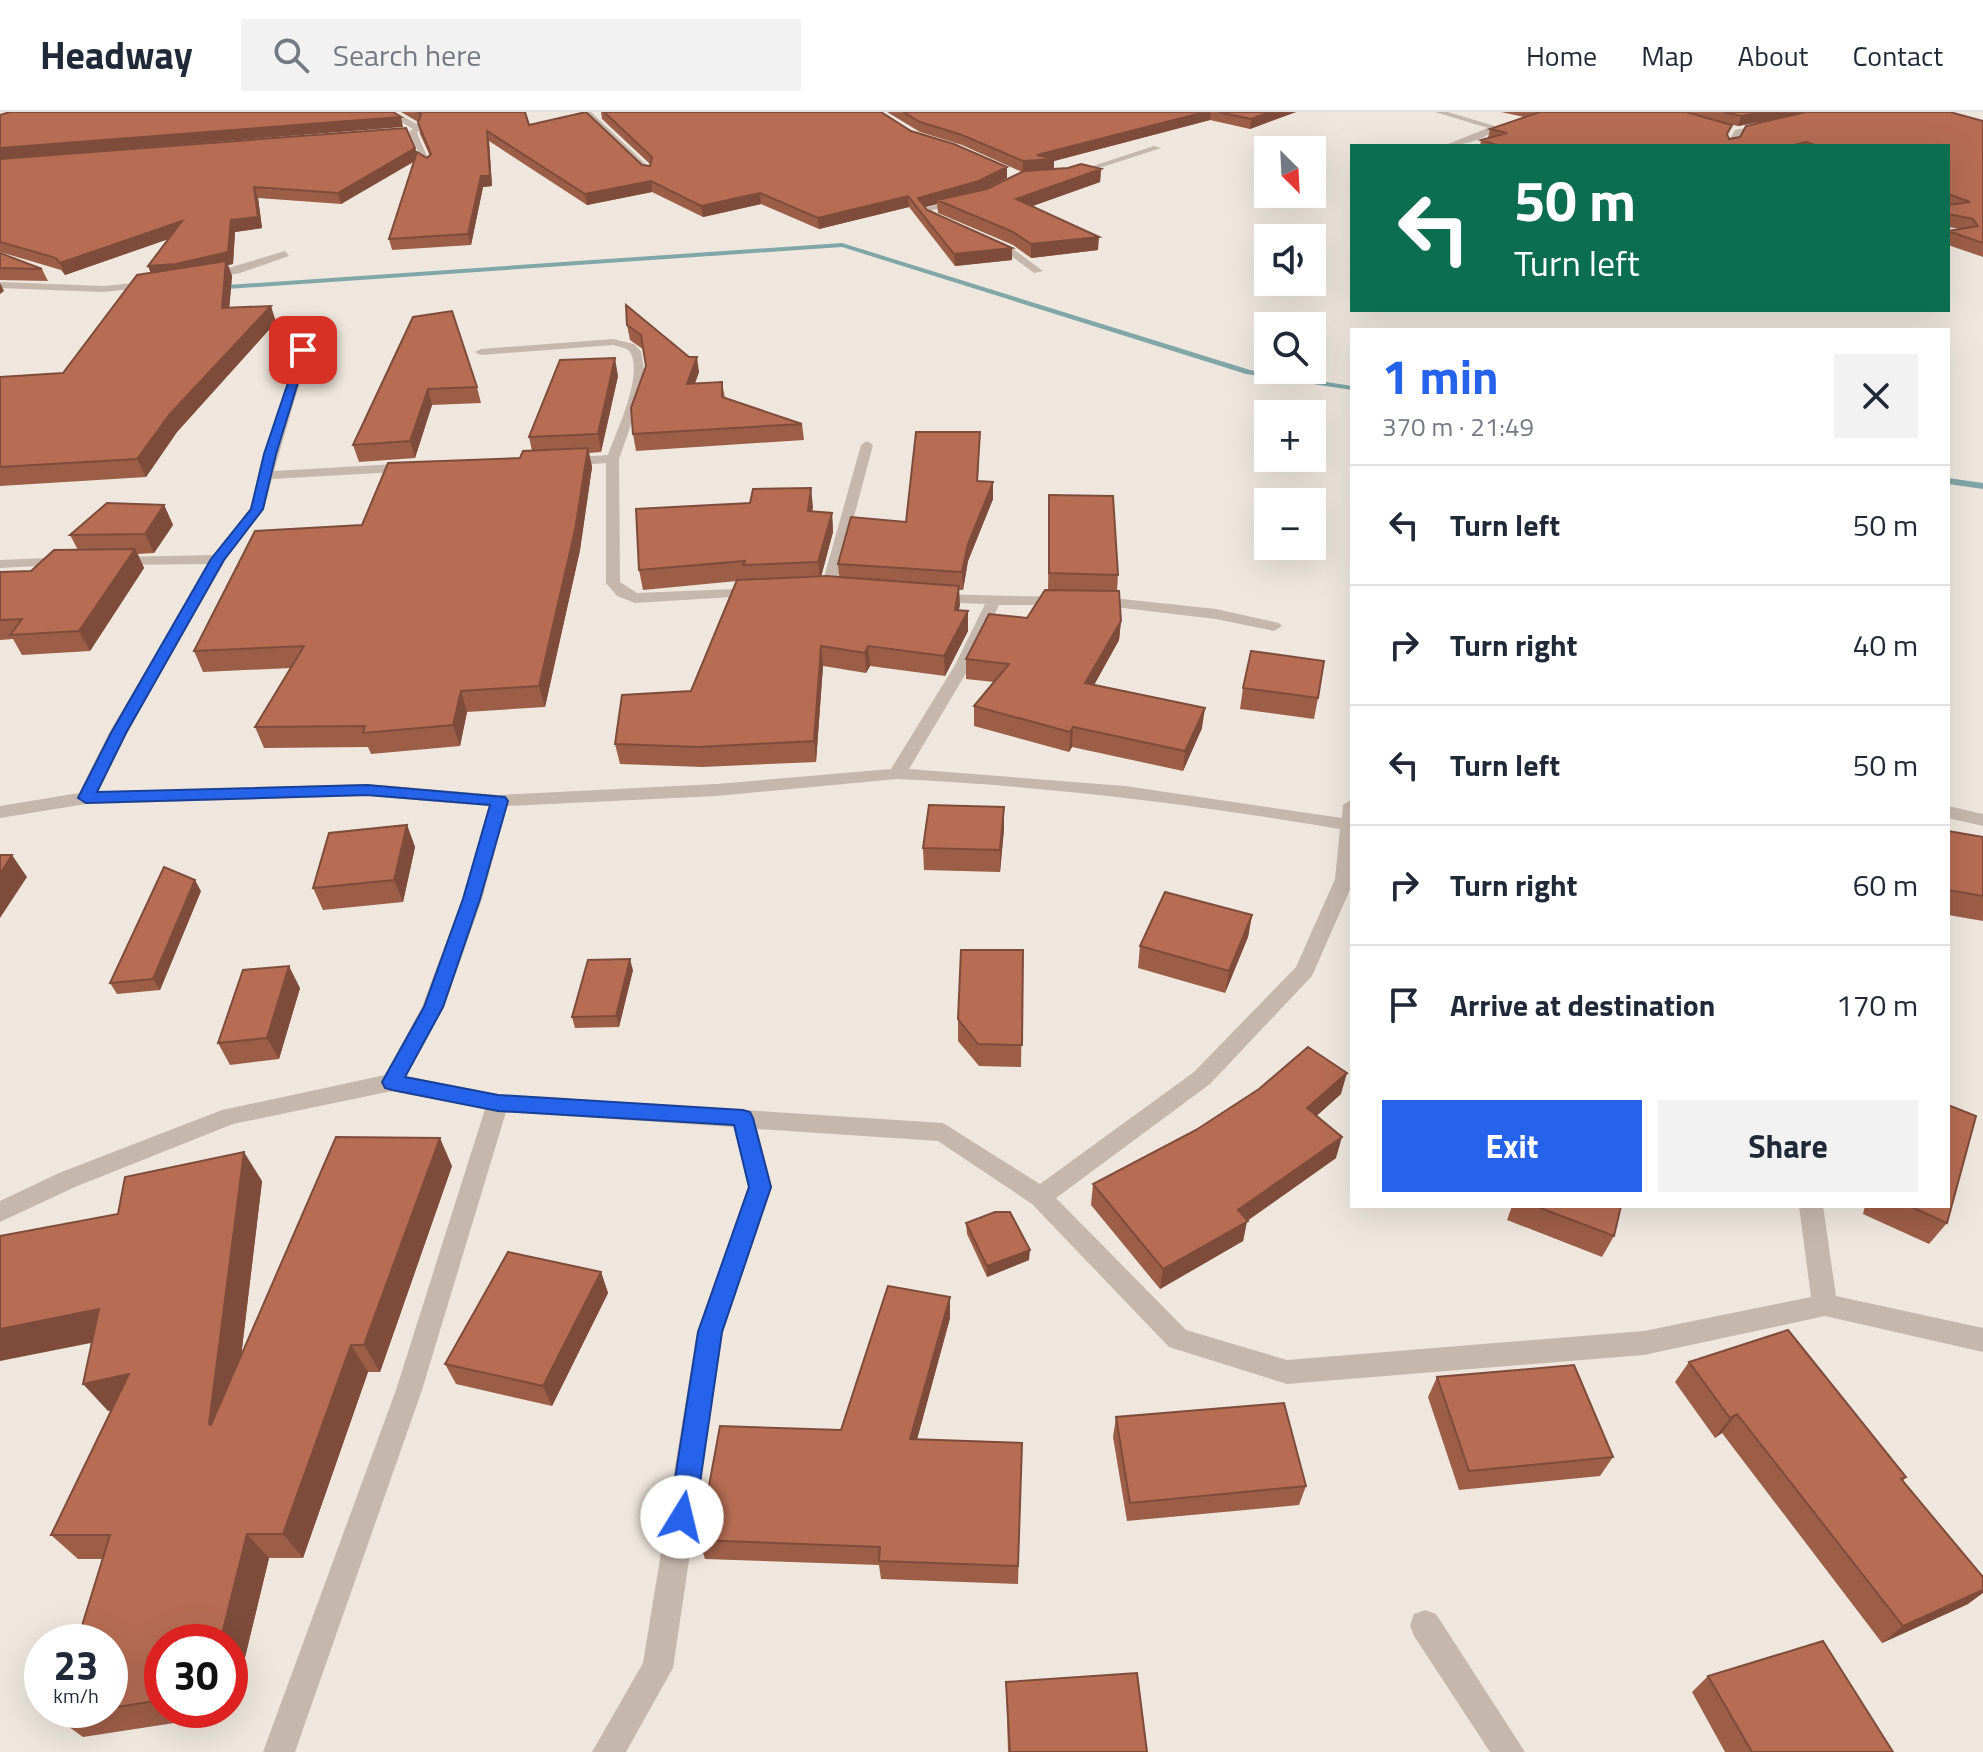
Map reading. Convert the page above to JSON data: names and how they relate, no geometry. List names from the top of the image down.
{
  "north": "bottom right",
  "page": {
    "header": "Headway",
    "search": "Search here",
    "nav": [
      "Home",
      "Map",
      "About",
      "Contact"
    ],
    "map_buttons": ["+", "−"],
    "turn": ["50 m", "Turn left"],
    "heading": ["1 min", "370 m · 21:49"],
    "list": [
      {
        "name": "Turn left",
        "value": "50 m"
      },
      {
        "name": "Turn right",
        "value": "40 m"
      },
      {
        "name": "Turn left",
        "value": "50 m"
      },
      {
        "name": "Turn right",
        "value": "60 m"
      },
      {
        "name": "Arrive at destination",
        "value": "170 m"
      }
    ],
    "buttons": ["Exit", "Share"],
    "speed": "23 km/h",
    "limit": "30"
  }
}
